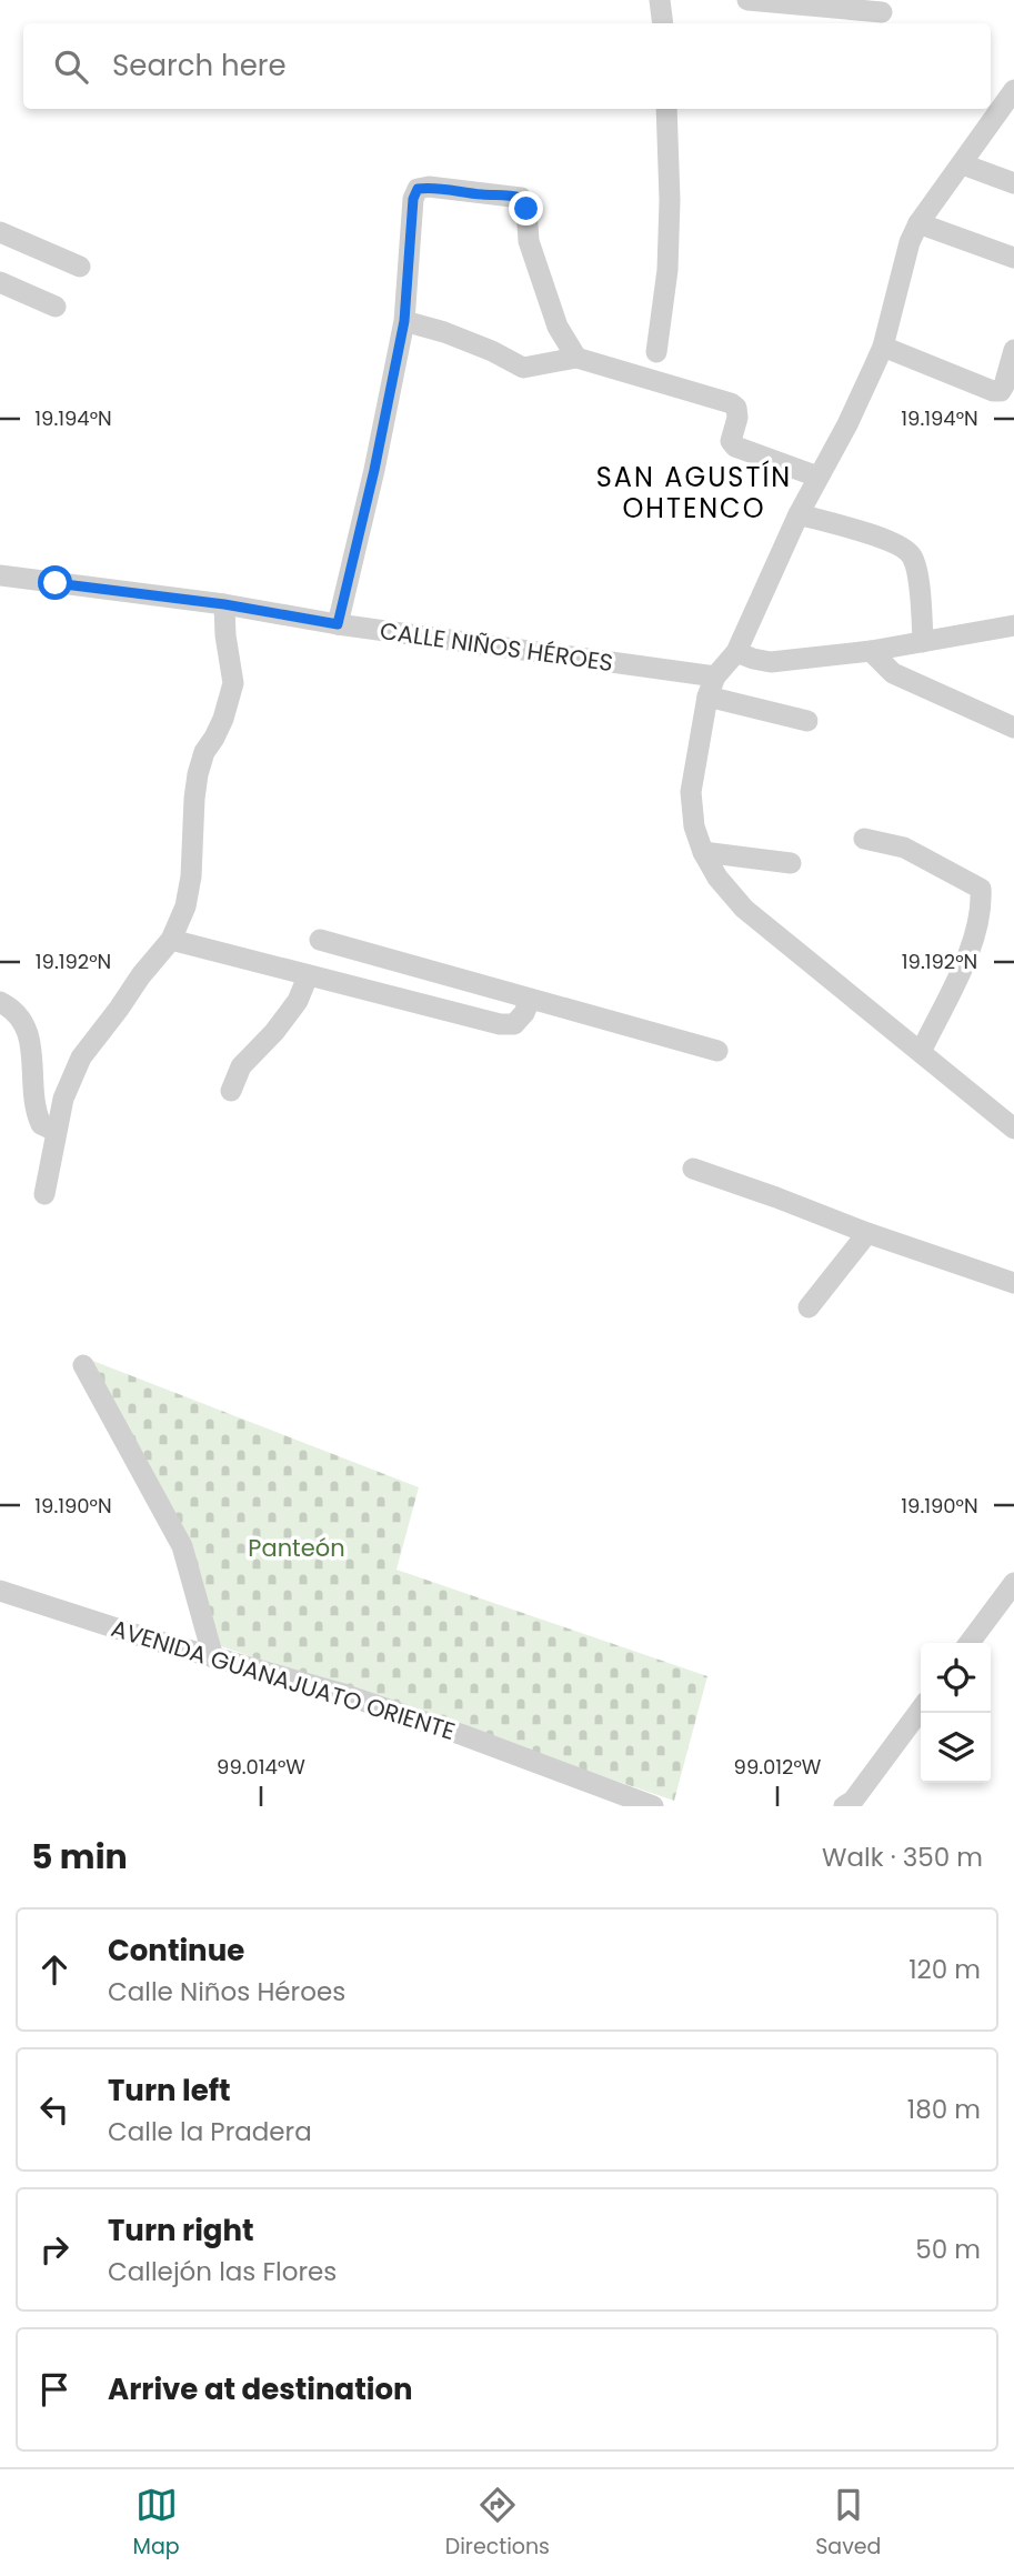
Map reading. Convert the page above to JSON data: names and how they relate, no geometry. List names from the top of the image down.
{
  "streets": {
    "street": ["CALLE NIÑOS HÉROES", "AVENIDA GUANAJUATO ORIENTE"]
  },
  "districts": ["SAN AGUSTÍN OHTENCO"],
  "parks": ["Panteón"],
  "page": {
    "search": "Search here",
    "heading": ["5 min", "Walk · 350 m"],
    "list": [
      ["Continue", "Calle Niños Héroes", "120 m"],
      ["Turn left", "Calle la Pradera", "180 m"],
      ["Turn right", "Callejón las Flores", "50 m"],
      "Arrive at destination"
    ],
    "nav": ["Map", "Directions", "Saved"]
  },
  "coordinates": [
    "19.194°N",
    "19.192°N",
    "19.190°N",
    "99.014°W",
    "99.012°W"
  ]
}
